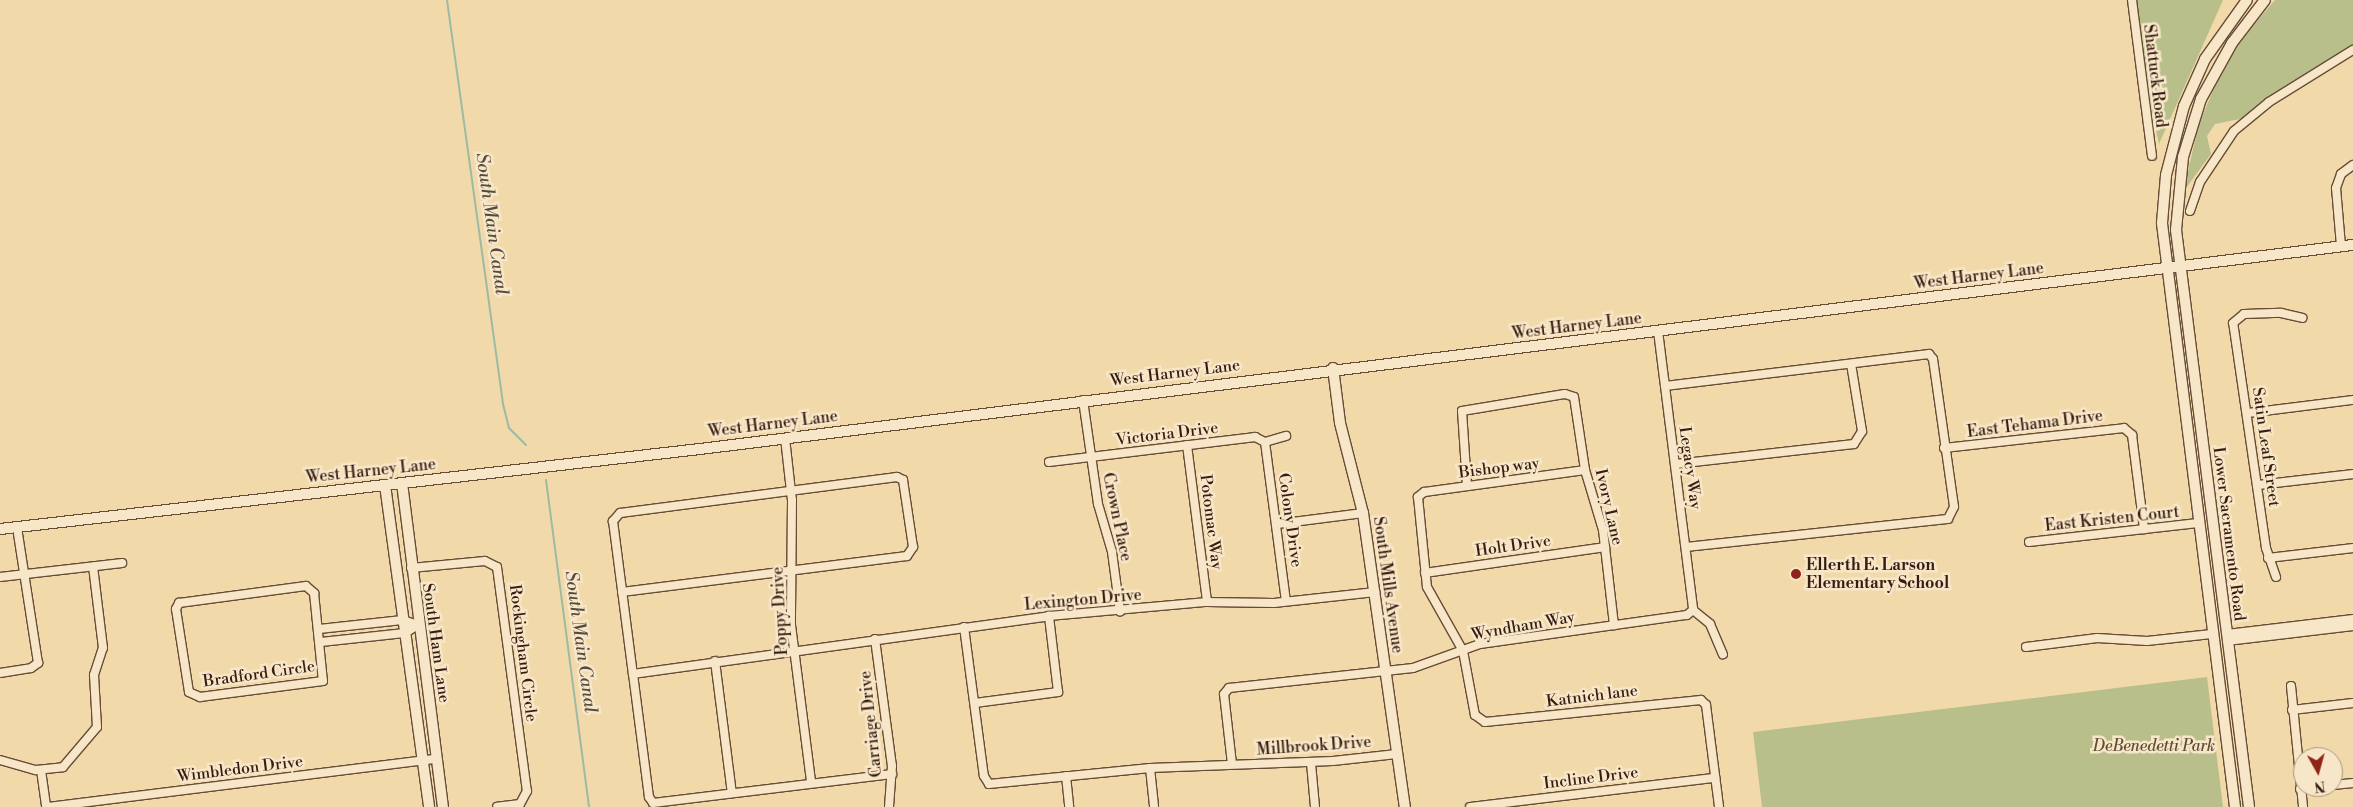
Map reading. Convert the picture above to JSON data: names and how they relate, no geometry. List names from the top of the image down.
{
  "streets": {
    "main road": [
      "West Harney Lane",
      "Lower Sacramento Road",
      "South Mills Avenue",
      "South Ham Lane"
    ],
    "street": [
      "Shattuck Road",
      "East Tehama Drive",
      "Victoria Drive",
      "Satin Leaf Street",
      "Bishop way",
      "Legacy Way",
      "Ivory Lane",
      "Crown Place",
      "East Kristen Court",
      "Colony Drive",
      "Potomac Way",
      "Holt Drive",
      "Lexington Drive",
      "Poppy Drive",
      "Wyndham Way",
      "Rockingham Circle",
      "Bradford Circle",
      "Katnich lane",
      "Carriage Drive",
      "Millbrook Drive",
      "Wimbledon Drive",
      "Incline Drive"
    ]
  },
  "crossings": [
    ["West Harney Lane", "Legacy Way"],
    ["West Harney Lane", "Crown Place"],
    ["West Harney Lane", "Lower Sacramento Road"],
    ["West Harney Lane", "South Mills Avenue"],
    ["West Harney Lane", "Poppy Drive"],
    ["West Harney Lane", "South Ham Lane"],
    ["East Tehama Drive", "East Kristen Court"],
    ["Victoria Drive", "Crown Place"],
    ["Victoria Drive", "Colony Drive"],
    ["Victoria Drive", "Potomac Way"],
    ["Bishop way", "Ivory Lane"],
    ["Bishop way", "Holt Drive"],
    ["Legacy Way", "Wyndham Way"],
    ["Ivory Lane", "Holt Drive"],
    ["Ivory Lane", "Wyndham Way"],
    ["Crown Place", "Lexington Drive"],
    ["East Kristen Court", "Lower Sacramento Road"],
    ["Colony Drive", "Lexington Drive"],
    ["Potomac Way", "Lexington Drive"],
    ["South Mills Avenue", "Lexington Drive"],
    ["South Mills Avenue", "Wyndham Way"],
    ["South Mills Avenue", "Millbrook Drive"],
    ["Lexington Drive", "Poppy Drive"],
    ["Lexington Drive", "Carriage Drive"],
    ["Wyndham Way", "Katnich lane"],
    ["Wyndham Way", "Millbrook Drive"],
    ["South Ham Lane", "Rockingham Circle"],
    ["South Ham Lane", "Bradford Circle"],
    ["South Ham Lane", "Wimbledon Drive"],
    ["Katnich lane", "Incline Drive"]
  ],
  "water": ["South Main Canal"],
  "parks": ["DeBenedetti Park"],
  "places": ["Ellerth E. Larson Elementary School"],
  "north": "bottom"
}
